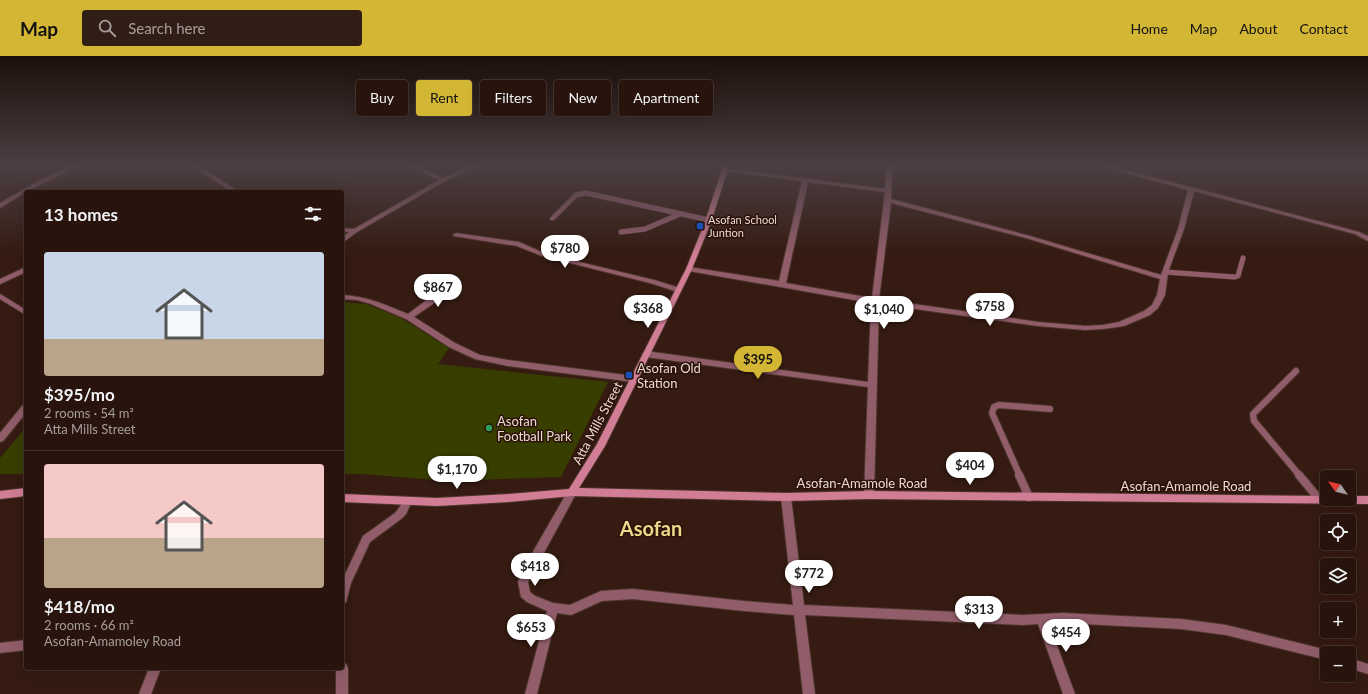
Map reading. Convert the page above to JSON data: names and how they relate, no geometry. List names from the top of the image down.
{
  "streets": {
    "street": ["Atta Mills Street", "Asofan-Amamole Road"]
  },
  "crossings": [
    ["Atta Mills Street", "Asofan-Amamole Road"]
  ],
  "districts": ["Asofan"],
  "places": {
    "transit": ["Asofan School Juntion", "Asofan Old Station"],
    "other": ["Asofan Football Park"]
  },
  "north": "top left",
  "page": {
    "header": "Map",
    "search": "Search here",
    "nav": [
      "Home",
      "Map",
      "About",
      "Contact"
    ],
    "chip": [
      "Buy",
      "Rent",
      "Filters",
      "New",
      "Apartment"
    ],
    "heading": "13 homes",
    "price": [
      "$780",
      "$867",
      "$758",
      "$368",
      "$1,040",
      "$395",
      "$404",
      "$1,170",
      "$418",
      "$772",
      "$313",
      "$653",
      "$454"
    ],
    "list": [
      {
        "name": "$395/mo",
        "note": "2 rooms · 54 m² · Atta Mills Street"
      },
      {
        "name": "$418/mo",
        "note": "2 rooms · 66 m² · Asofan-Amamoley Road"
      }
    ],
    "map_buttons": ["+", "−"]
  }
}
